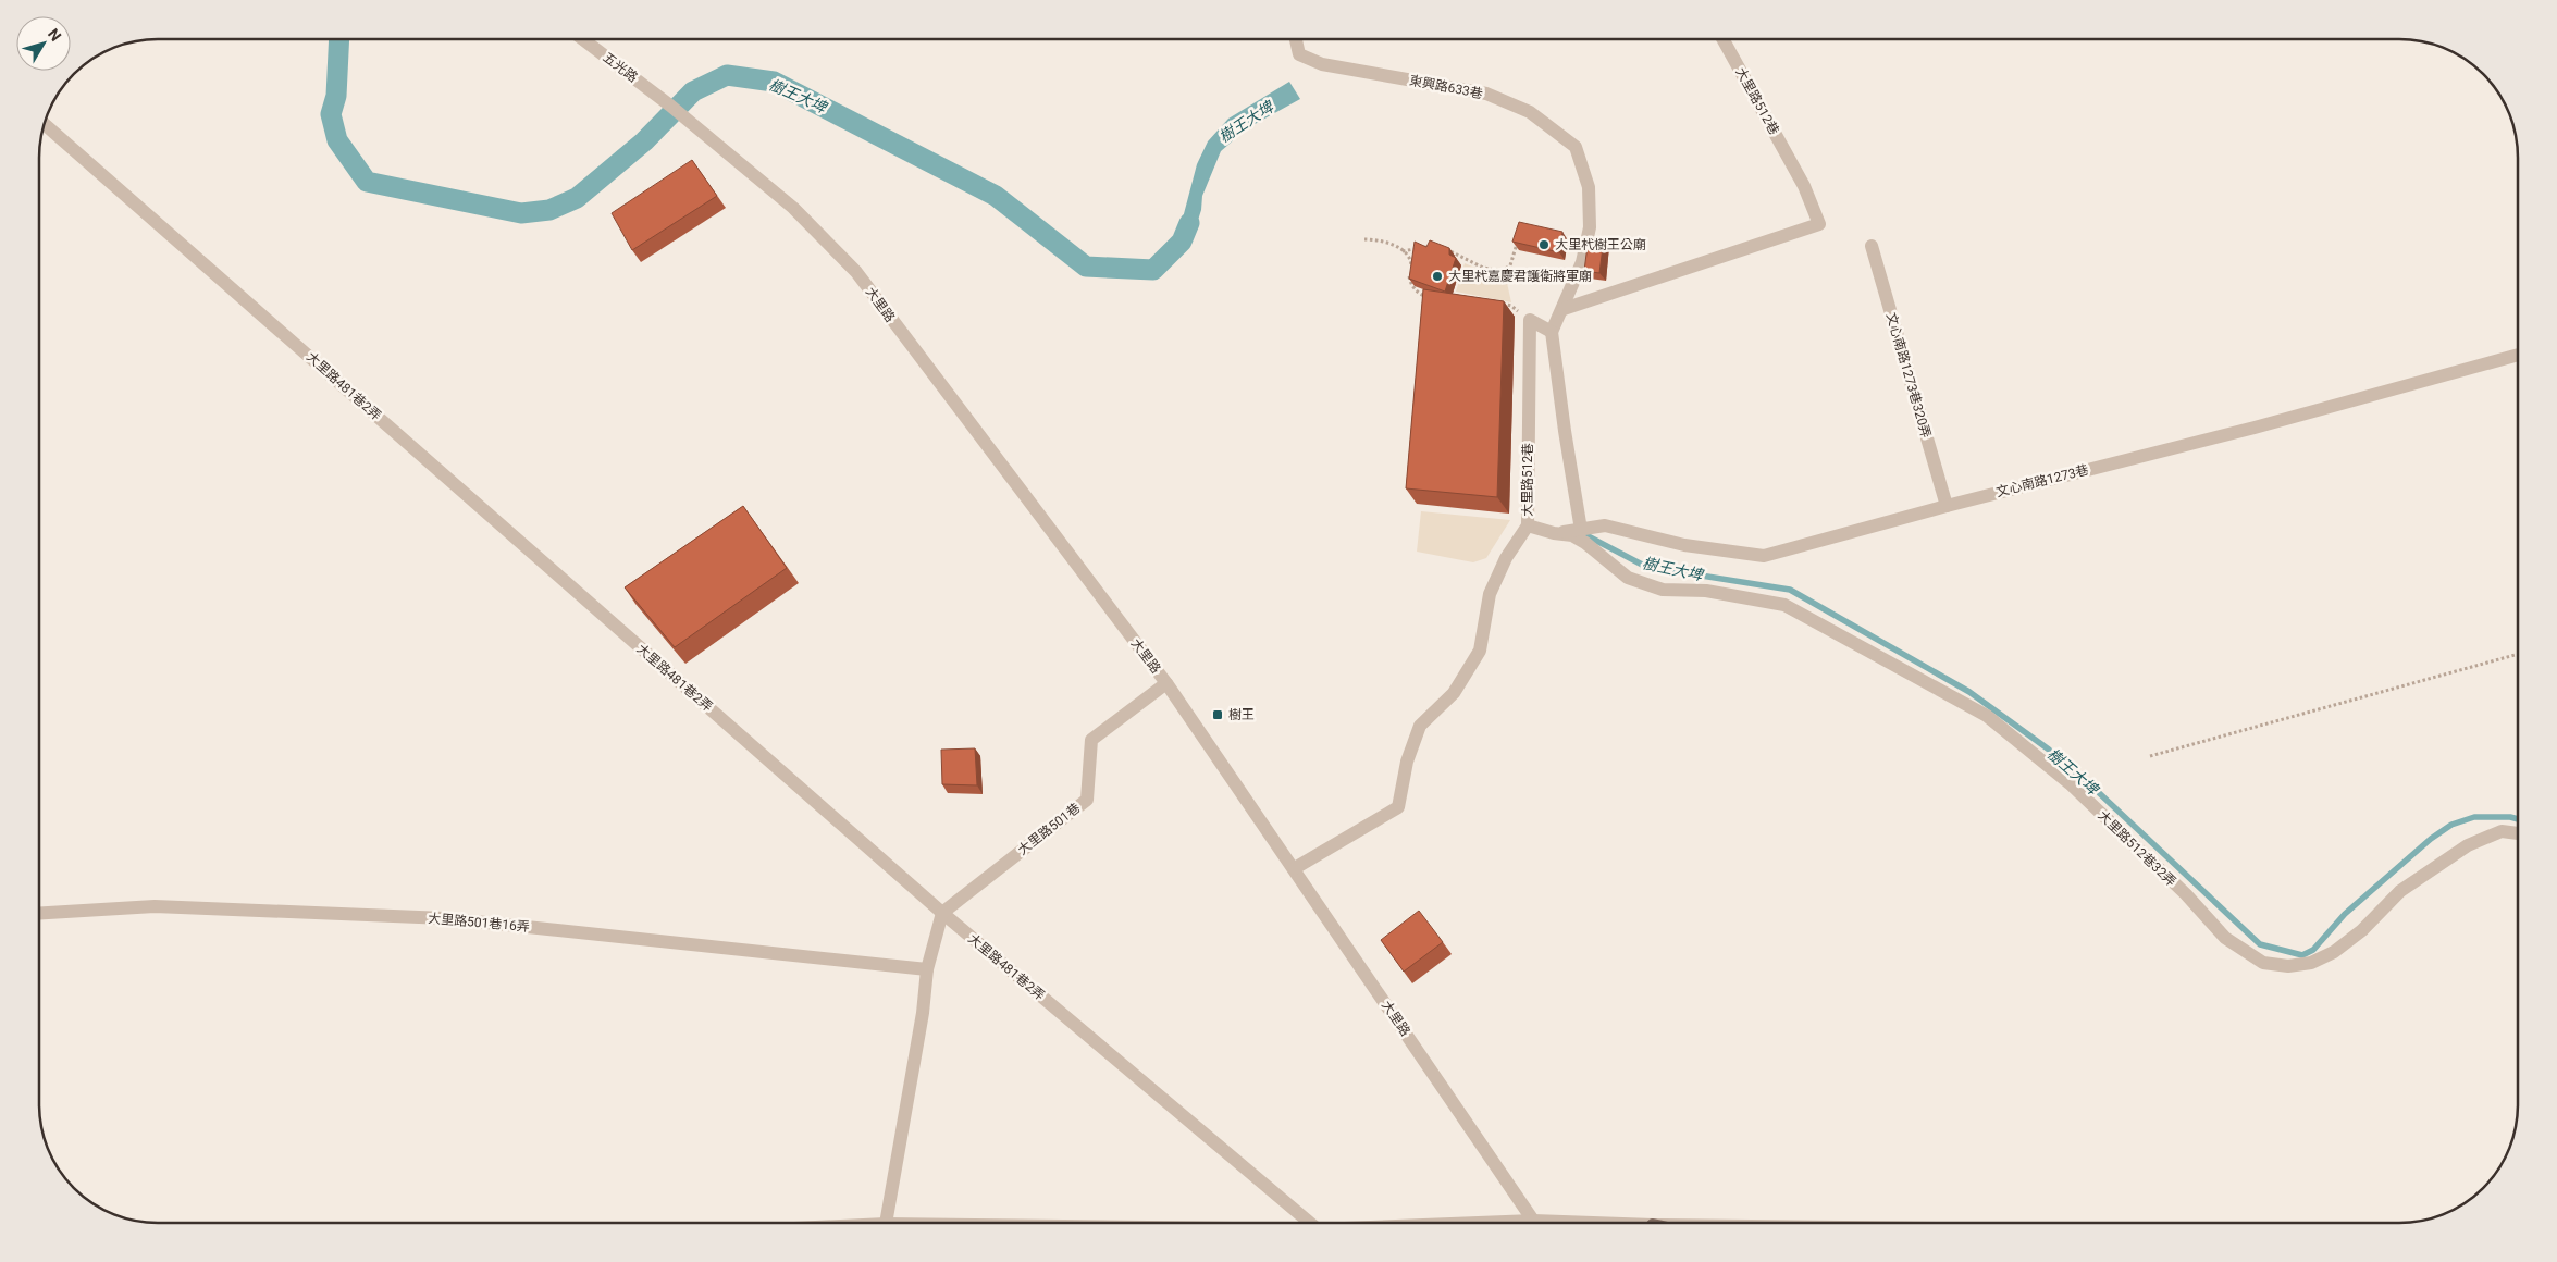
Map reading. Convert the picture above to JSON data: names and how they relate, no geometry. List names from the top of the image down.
{
  "streets": {
    "street": [
      "五光路",
      "東興路633巷",
      "大里路512巷",
      "大里路",
      "文心南路1273巷320弄",
      "大里路481巷2弄",
      "文心南路1273巷",
      "大里路501巷",
      "大里路512巷32弄",
      "大里路501巷16弄"
    ]
  },
  "crossings": [
    ["五光路", "大里路"],
    ["東興路633巷", "大里路512巷"],
    ["大里路512巷", "大里路"],
    ["大里路512巷", "大里路512巷32弄"],
    ["大里路", "大里路501巷"],
    ["文心南路1273巷320弄", "文心南路1273巷"],
    ["大里路481巷2弄", "大里路501巷"],
    ["文心南路1273巷", "大里路512巷32弄"]
  ],
  "water": ["樹王大埤"],
  "places": {
    "other": ["大里杙樹王公廟", "大里杙嘉慶君護衛將軍廟"],
    "transit": ["樹王"]
  },
  "north": "top right"
}
